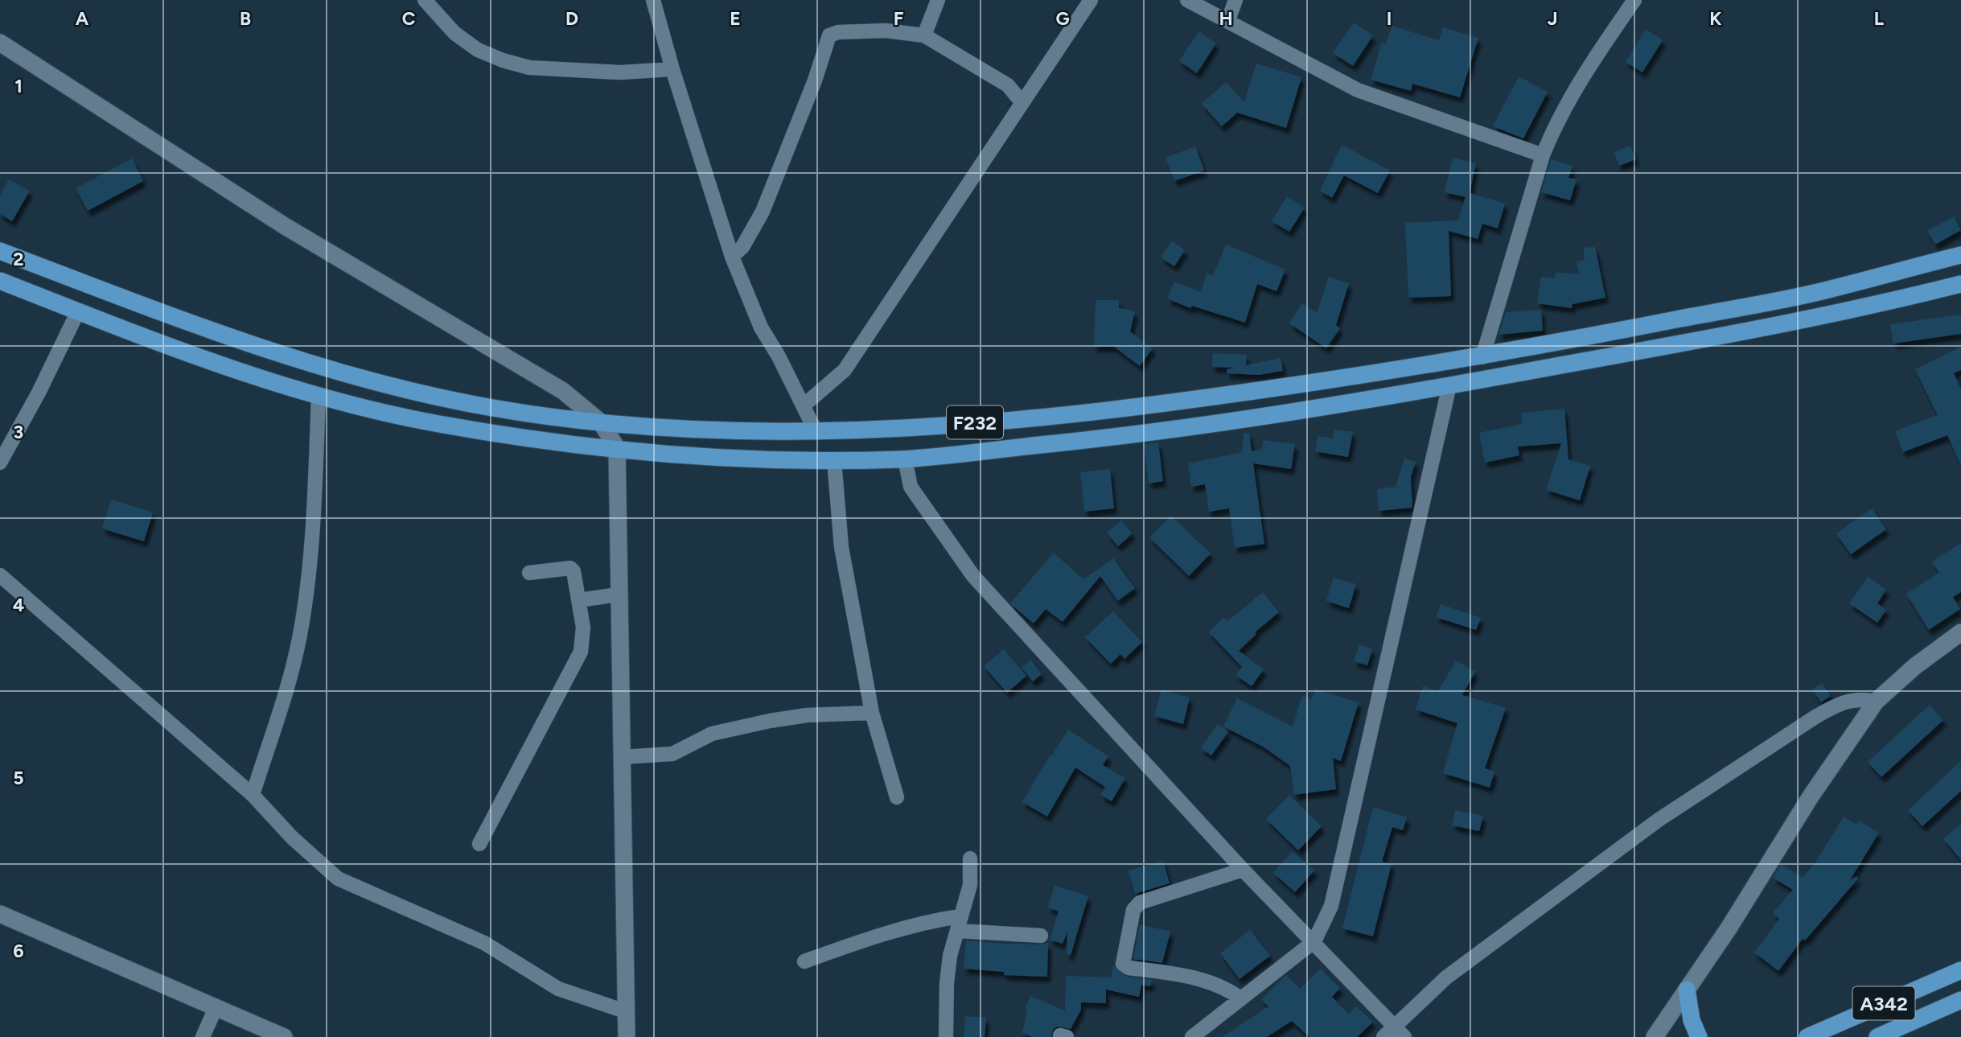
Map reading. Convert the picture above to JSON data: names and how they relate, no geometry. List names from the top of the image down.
{
  "streets": {
    "highway": ["F232", "A342"]
  },
  "grid": {
    "columns": [
      "A",
      "B",
      "C",
      "D",
      "E",
      "F",
      "G",
      "H",
      "I",
      "J",
      "K",
      "L"
    ],
    "rows": [
      "1",
      "2",
      "3",
      "4",
      "5",
      "6"
    ]
  }
}
